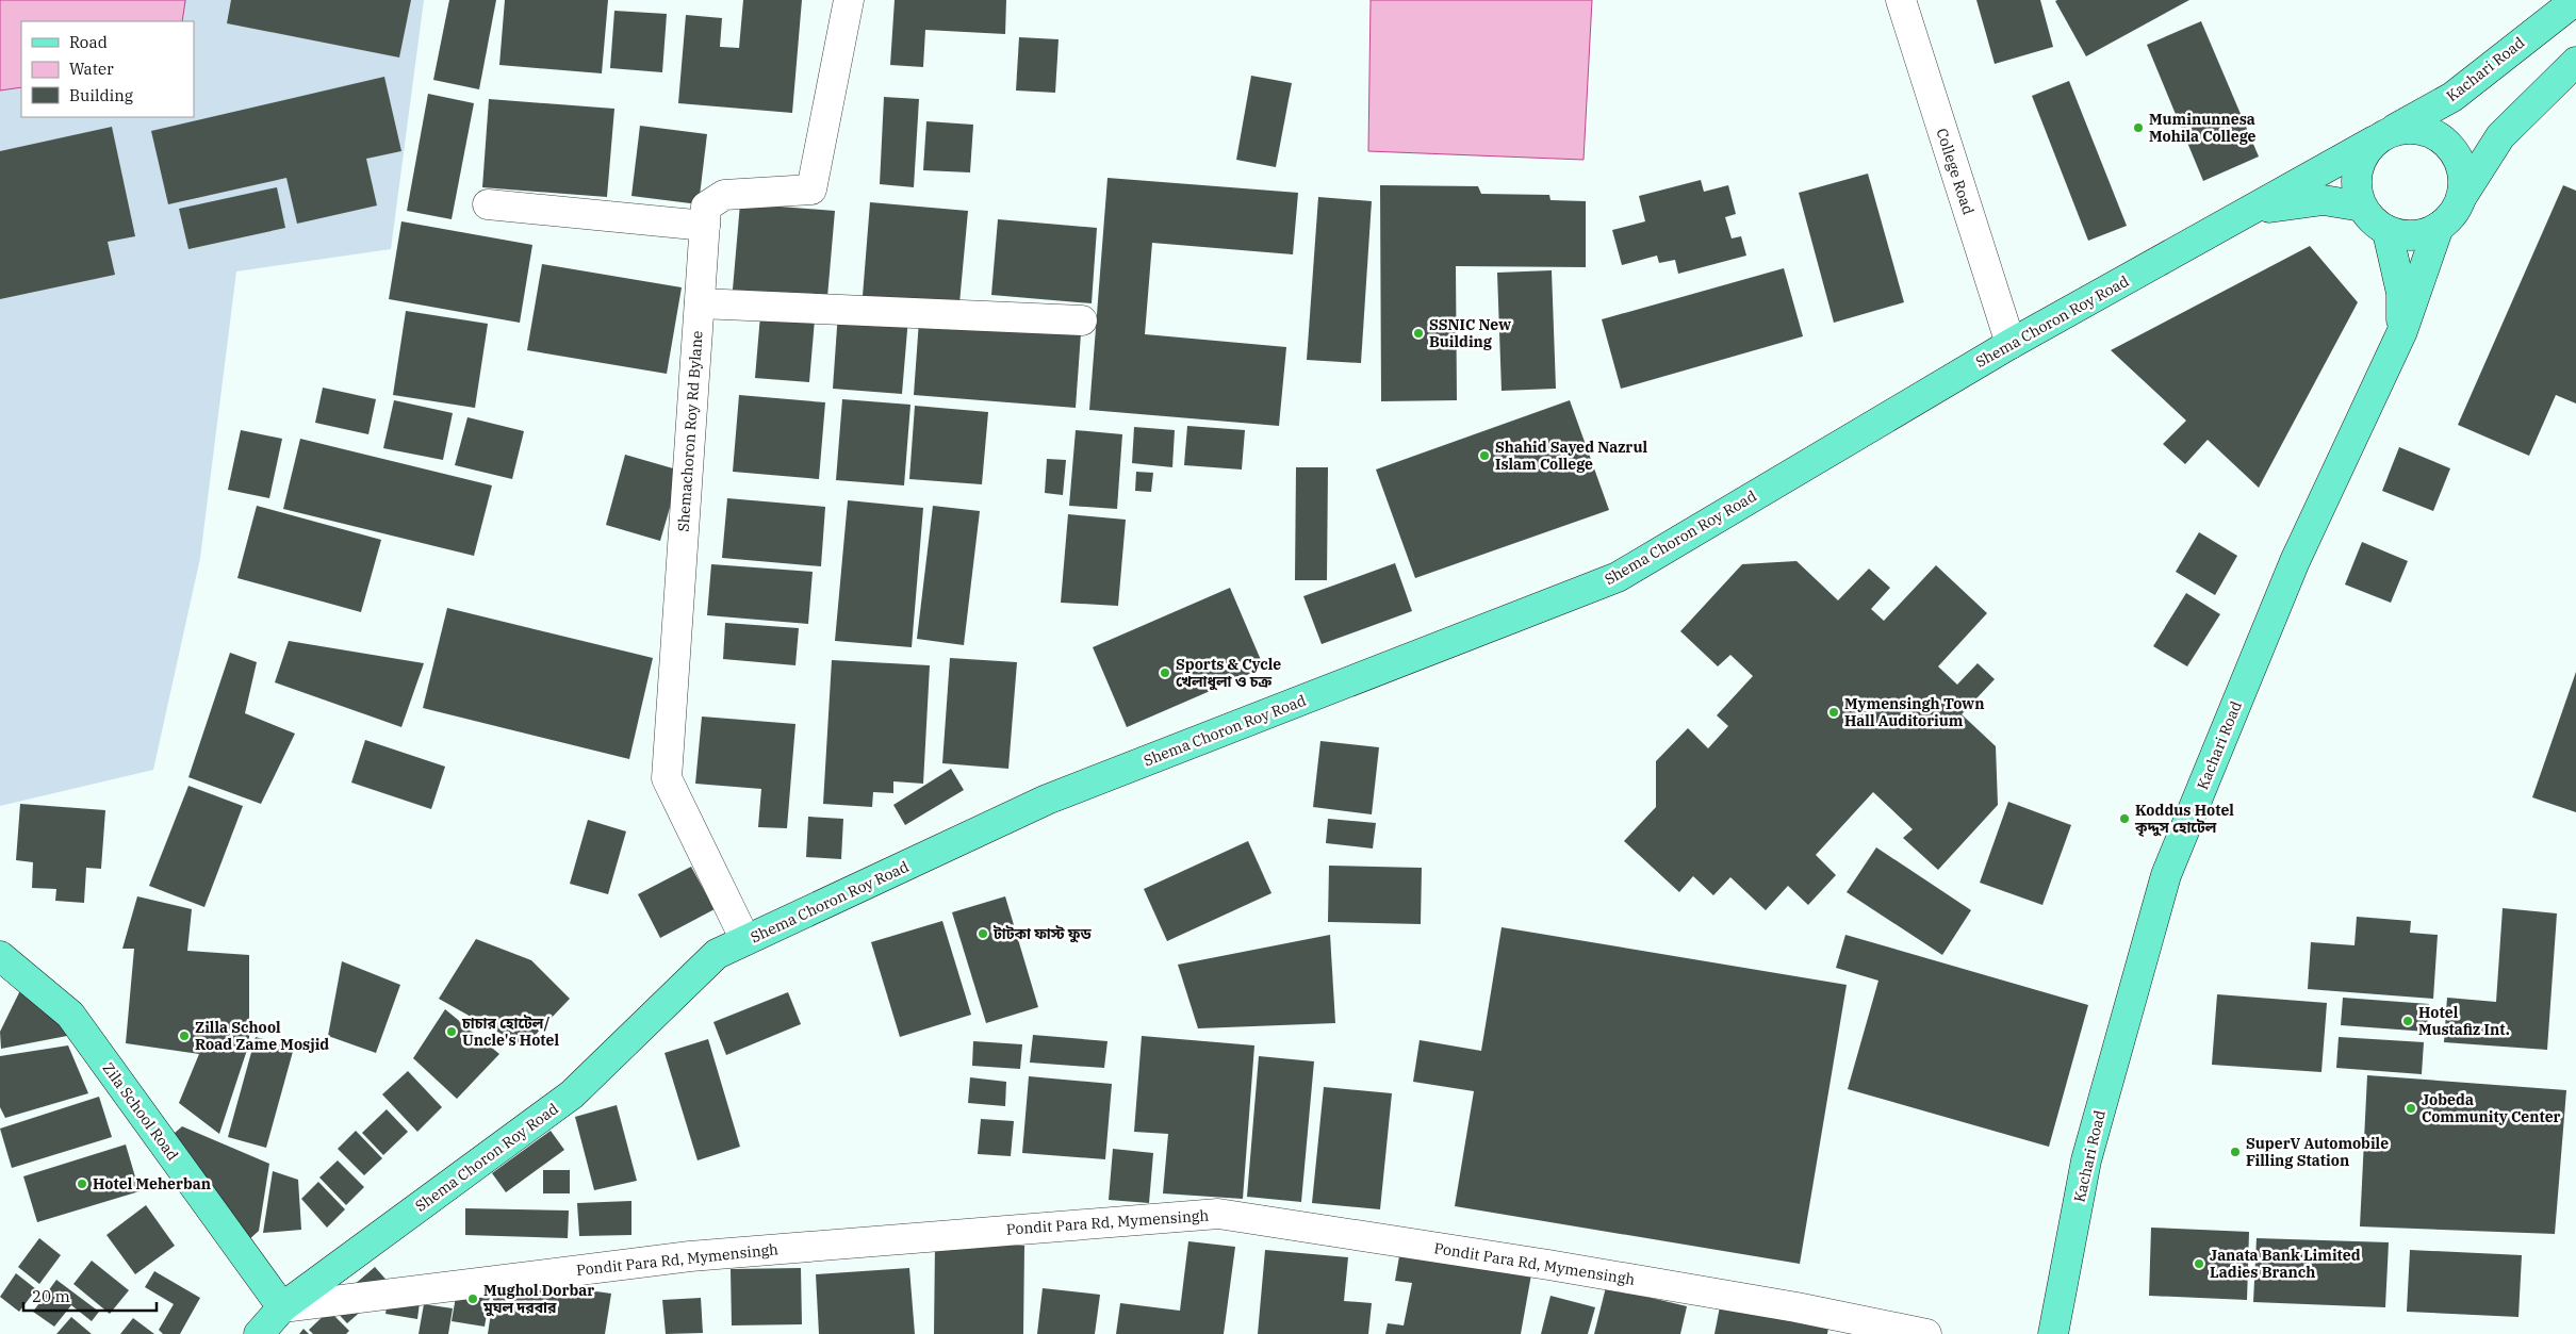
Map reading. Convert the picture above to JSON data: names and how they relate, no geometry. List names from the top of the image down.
{
  "streets": {
    "main road": ["Kachari Road", "Shema Choron Roy Road", "Zila School Road"],
    "street": ["College Road", "Shemachoron Roy Rd Bylane", "Pondit Para Rd, Mymensingh"]
  },
  "crossings": [
    ["Kachari Road", "Shema Choron Roy Road"],
    ["College Road", "Shema Choron Roy Road"],
    ["Shema Choron Roy Road", "Shemachoron Roy Rd Bylane"],
    ["Shema Choron Roy Road", "Zila School Road"],
    ["Shema Choron Roy Road", "Pondit Para Rd, Mymensingh"],
    ["Zila School Road", "Pondit Para Rd, Mymensingh"]
  ],
  "places": [
    "Muminunnesa Mohila College",
    "SSNIC New Building",
    "Shahid Sayed Nazrul Islam College",
    "Sports & Cycle খেলাধুলা ও চক্র",
    "Mymensingh Town Hall Auditorium",
    "Koddus Hotel কৃদ্দুস হোটেল",
    "টাটকা ফাস্ট ফুড",
    "Hotel Mustafiz Int.",
    "চাচার হোটেল/ Uncle's Hotel",
    "Zilla School Road Zame Mosjid",
    "Jobeda Community Center",
    "SuperV Automobile Filling Station",
    "Hotel Meherban",
    "Janata Bank Limited Ladies Branch",
    "Mughol Dorbar মুঘল দরবার"
  ],
  "legend": ["Road", "Water", "Building"],
  "scale_bar": "20 m"
}
